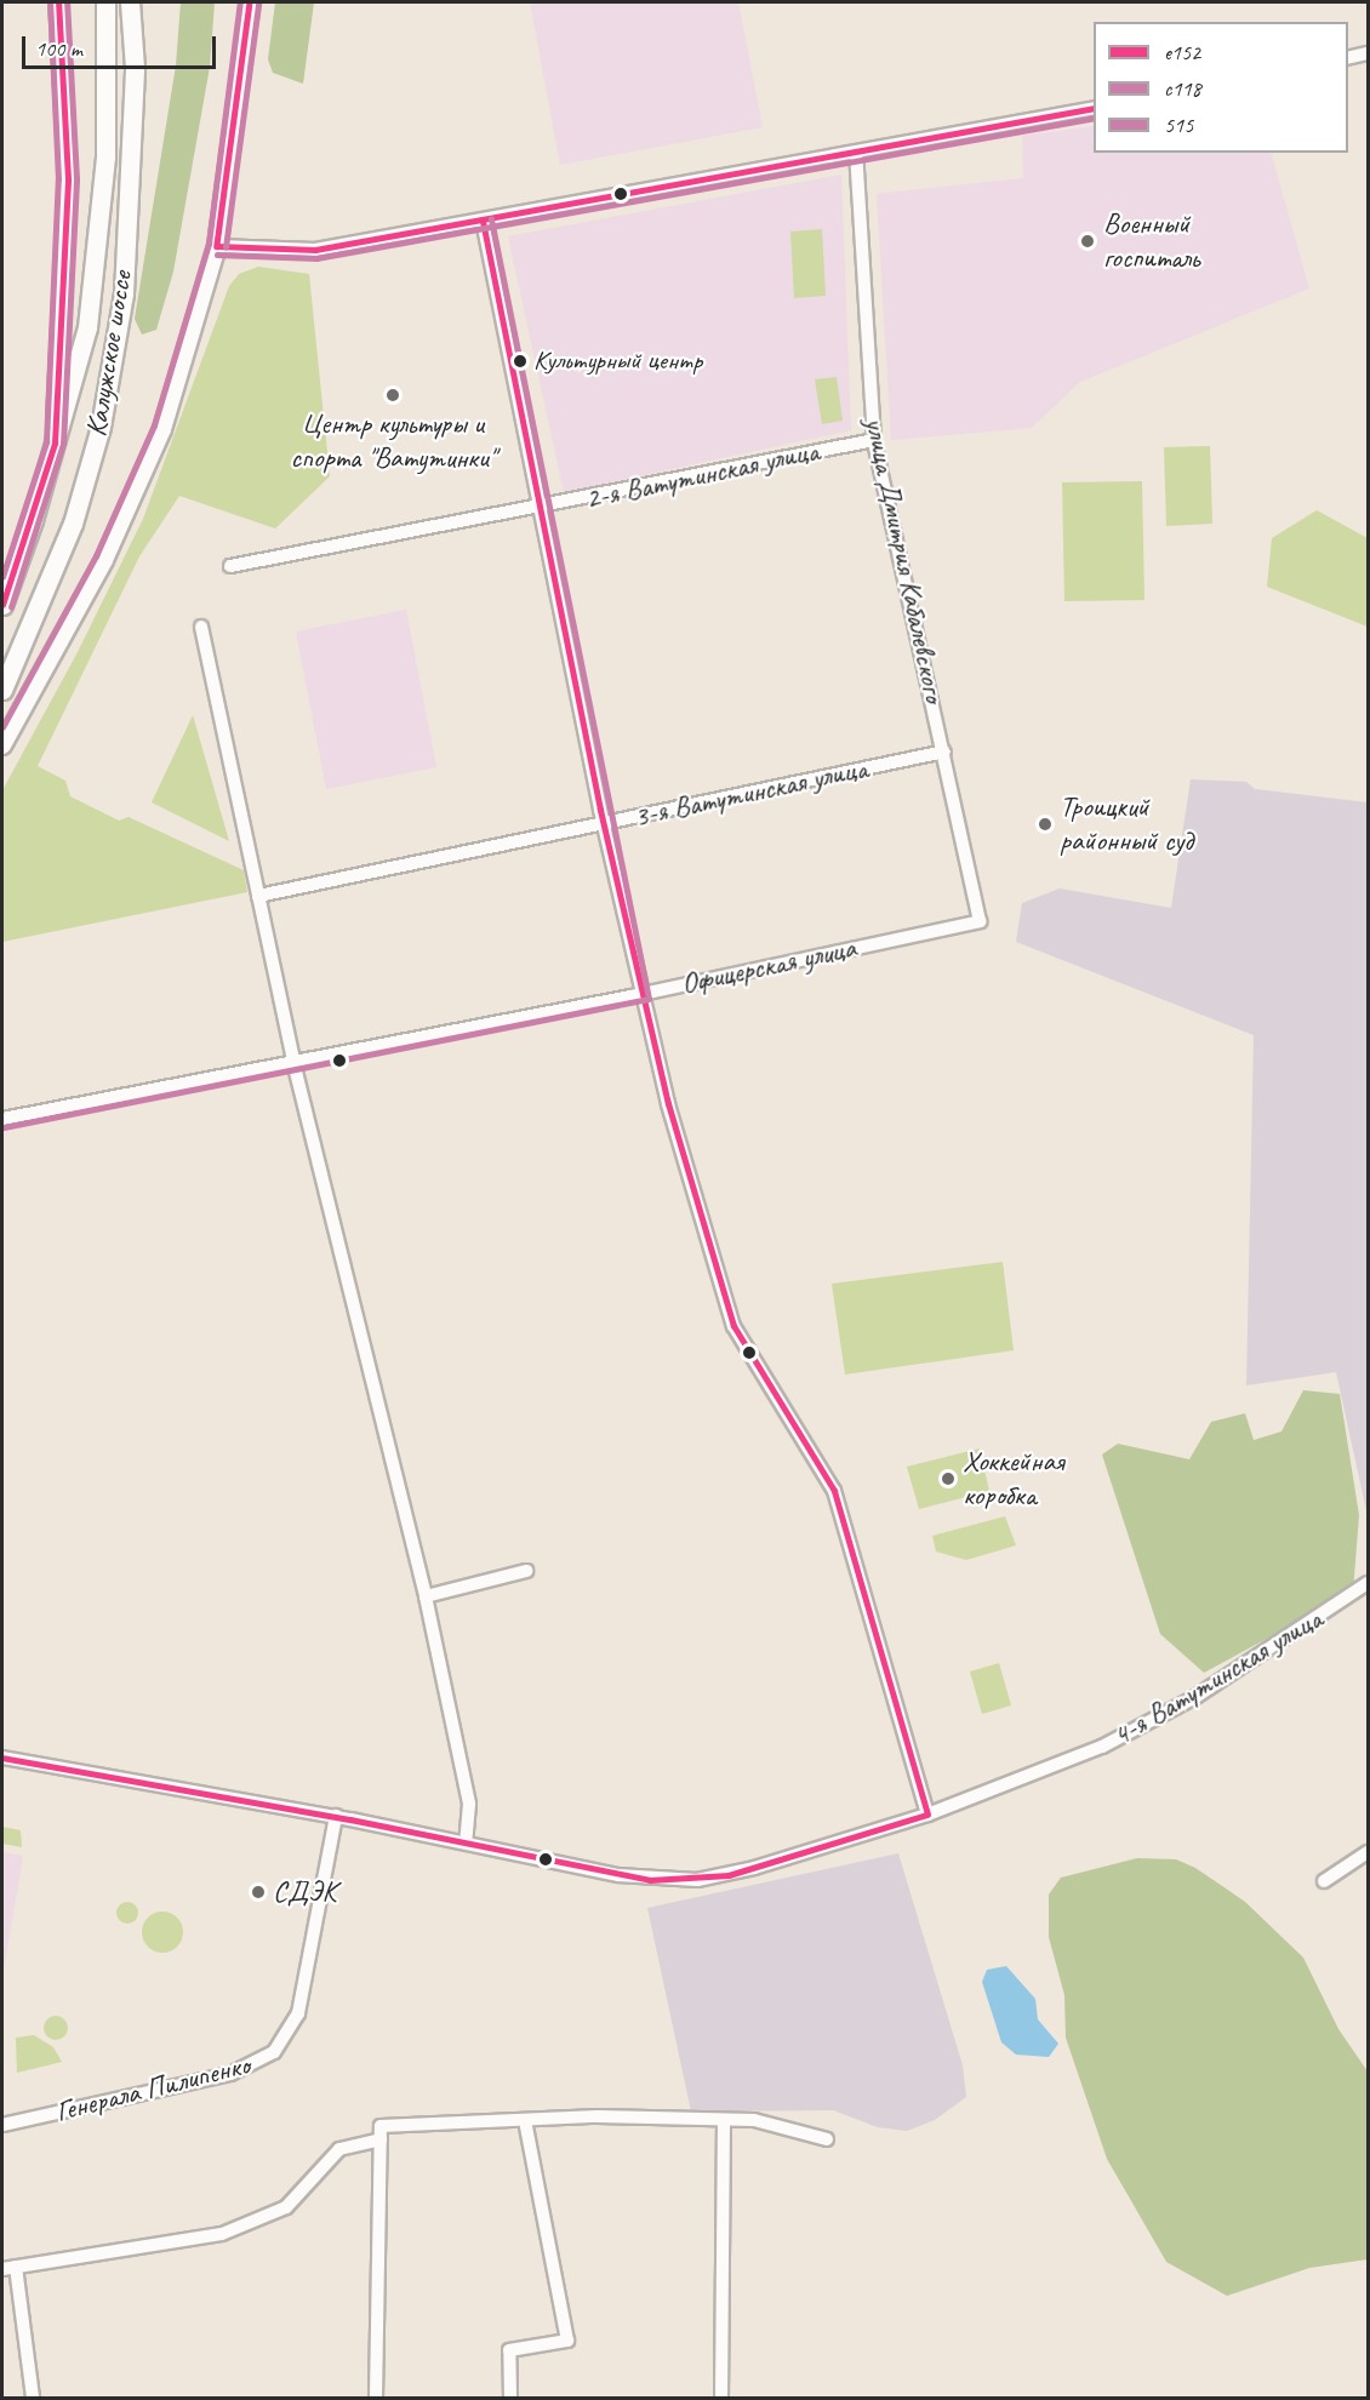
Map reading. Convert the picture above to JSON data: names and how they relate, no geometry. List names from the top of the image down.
{
  "streets": {
    "highway": ["Калужское шоссе"],
    "street": [
      "2-я Ватутинская улица",
      "улица Дмитрия Кабалевского",
      "3-я Ватутинская улица",
      "Офицерская улица",
      "4-я Ватутинская улица",
      "Генерала Пилипенко"
    ]
  },
  "crossings": [
    ["2-я Ватутинская улица", "улица Дмитрия Кабалевского"],
    ["улица Дмитрия Кабалевского", "3-я Ватутинская улица"],
    ["улица Дмитрия Кабалевского", "Офицерская улица"],
    ["4-я Ватутинская улица", "Генерала Пилипенко"]
  ],
  "places": [
    "Военный госпиталь",
    "Культурный центр",
    "Центр культуры и спорта \"Ватутинки\"",
    "Троицкий районный суд",
    "Хоккейная коробка",
    "СДЭК"
  ],
  "lines": ["transit line е152", "transit line с118", "transit line 515"],
  "legend": ["е152", "с118", "515"],
  "scale_bar": "100 m"
}
